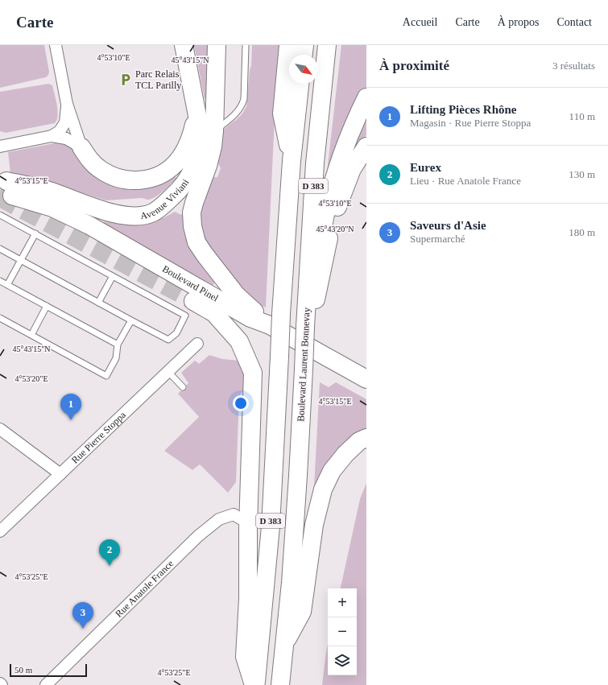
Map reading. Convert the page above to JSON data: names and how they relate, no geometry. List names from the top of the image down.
{
  "streets": {
    "main road": [
      "D 383",
      "Avenue Viviani",
      "Boulevard Pinel",
      "Boulevard Laurent Bonnevay"
    ],
    "street": ["Rue Pierre Stoppa", "Rue Anatole France"]
  },
  "crossings": [
    ["D 383", "Boulevard Pinel"],
    ["D 383", "Boulevard Laurent Bonnevay"],
    ["Avenue Viviani", "Boulevard Pinel"]
  ],
  "places": {
    "parking": ["Parc Relais TCL Parilly"]
  },
  "scale_bar": "50 m",
  "north": "bottom right",
  "page": {
    "header": "Carte",
    "nav": [
      "Accueil",
      "Carte",
      "À propos",
      "Contact"
    ],
    "heading": ["À proximité", "3 résultats"],
    "list": [
      {
        "mark": "1",
        "name": "Lifting Pièces Rhône",
        "note": "Magasin · Rue Pierre Stoppa",
        "value": "110 m"
      },
      {
        "mark": "2",
        "name": "Eurex",
        "note": "Lieu · Rue Anatole France",
        "value": "130 m"
      },
      {
        "mark": "3",
        "name": "Saveurs d'Asie",
        "note": "Supermarché",
        "value": "180 m"
      }
    ],
    "pins": ["1", "2", "3"],
    "map_buttons": ["+", "−"],
    "scale": "50 m"
  },
  "coordinates": [
    "4°53'10\"E",
    "45°43'15\"N",
    "4°53'15\"E",
    "45°43'20\"N",
    "4°53'20\"E",
    "4°53'25\"E"
  ]
}
